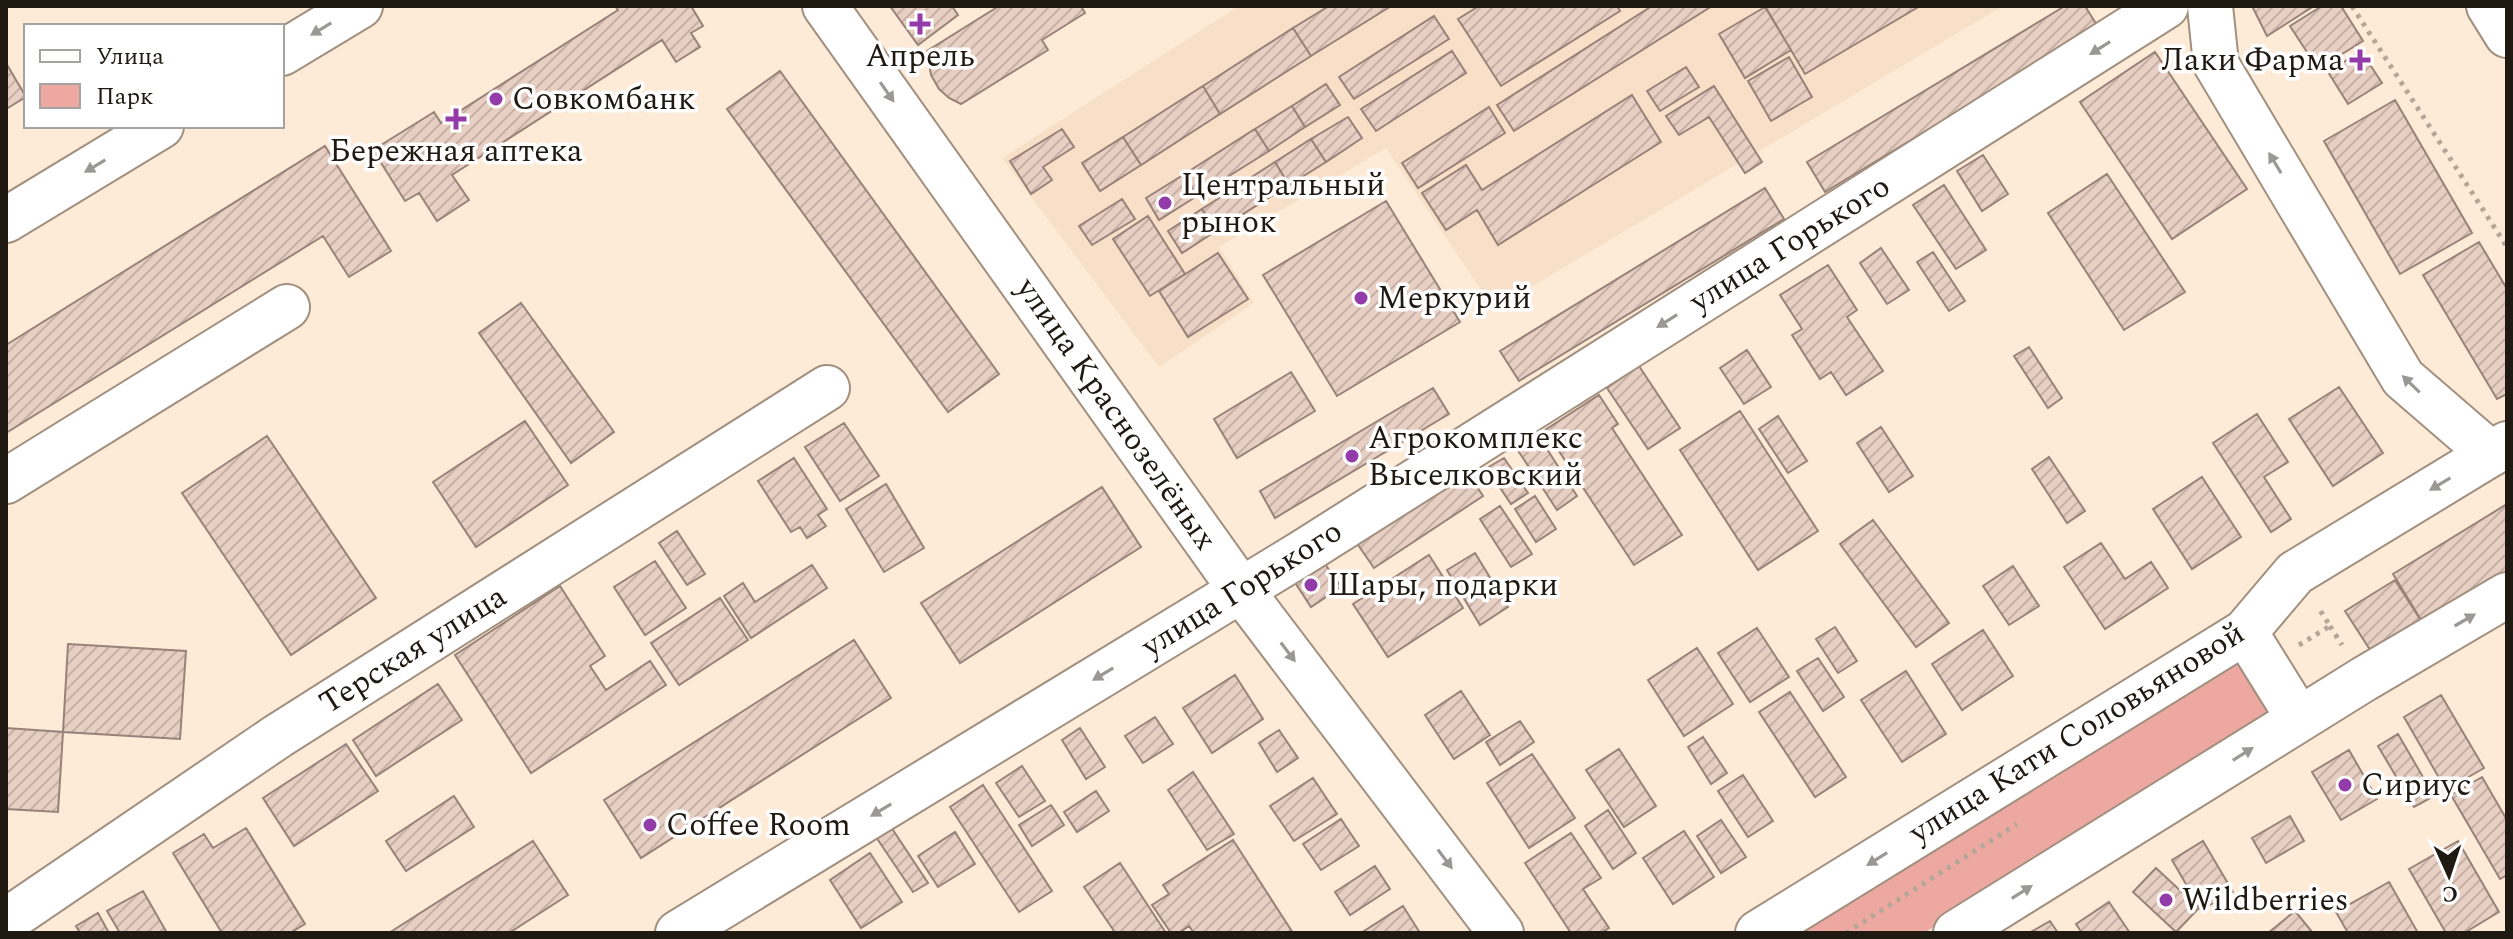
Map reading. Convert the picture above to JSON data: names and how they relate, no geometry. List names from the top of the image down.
{
  "streets": {
    "street": [
      "улица Горького",
      "улица Краснозелёных",
      "Терская улица",
      "улица Кати Соловьяновой"
    ]
  },
  "crossings": [
    ["улица Горького", "улица Краснозелёных"]
  ],
  "one_way": ["улица Горького", "улица Краснозелёных"],
  "places": {
    "health": ["Апрель", "Лаки Фарма", "Бережная аптека"],
    "other": [
      "Совкомбанк",
      "Центральный рынок",
      "Меркурий",
      "Агрокомплекс Выселковский",
      "Шары, подарки",
      "Сириус",
      "Coffee Room",
      "Wildberries"
    ]
  },
  "legend": ["Улица", "Парк"],
  "north": "bottom"
}
